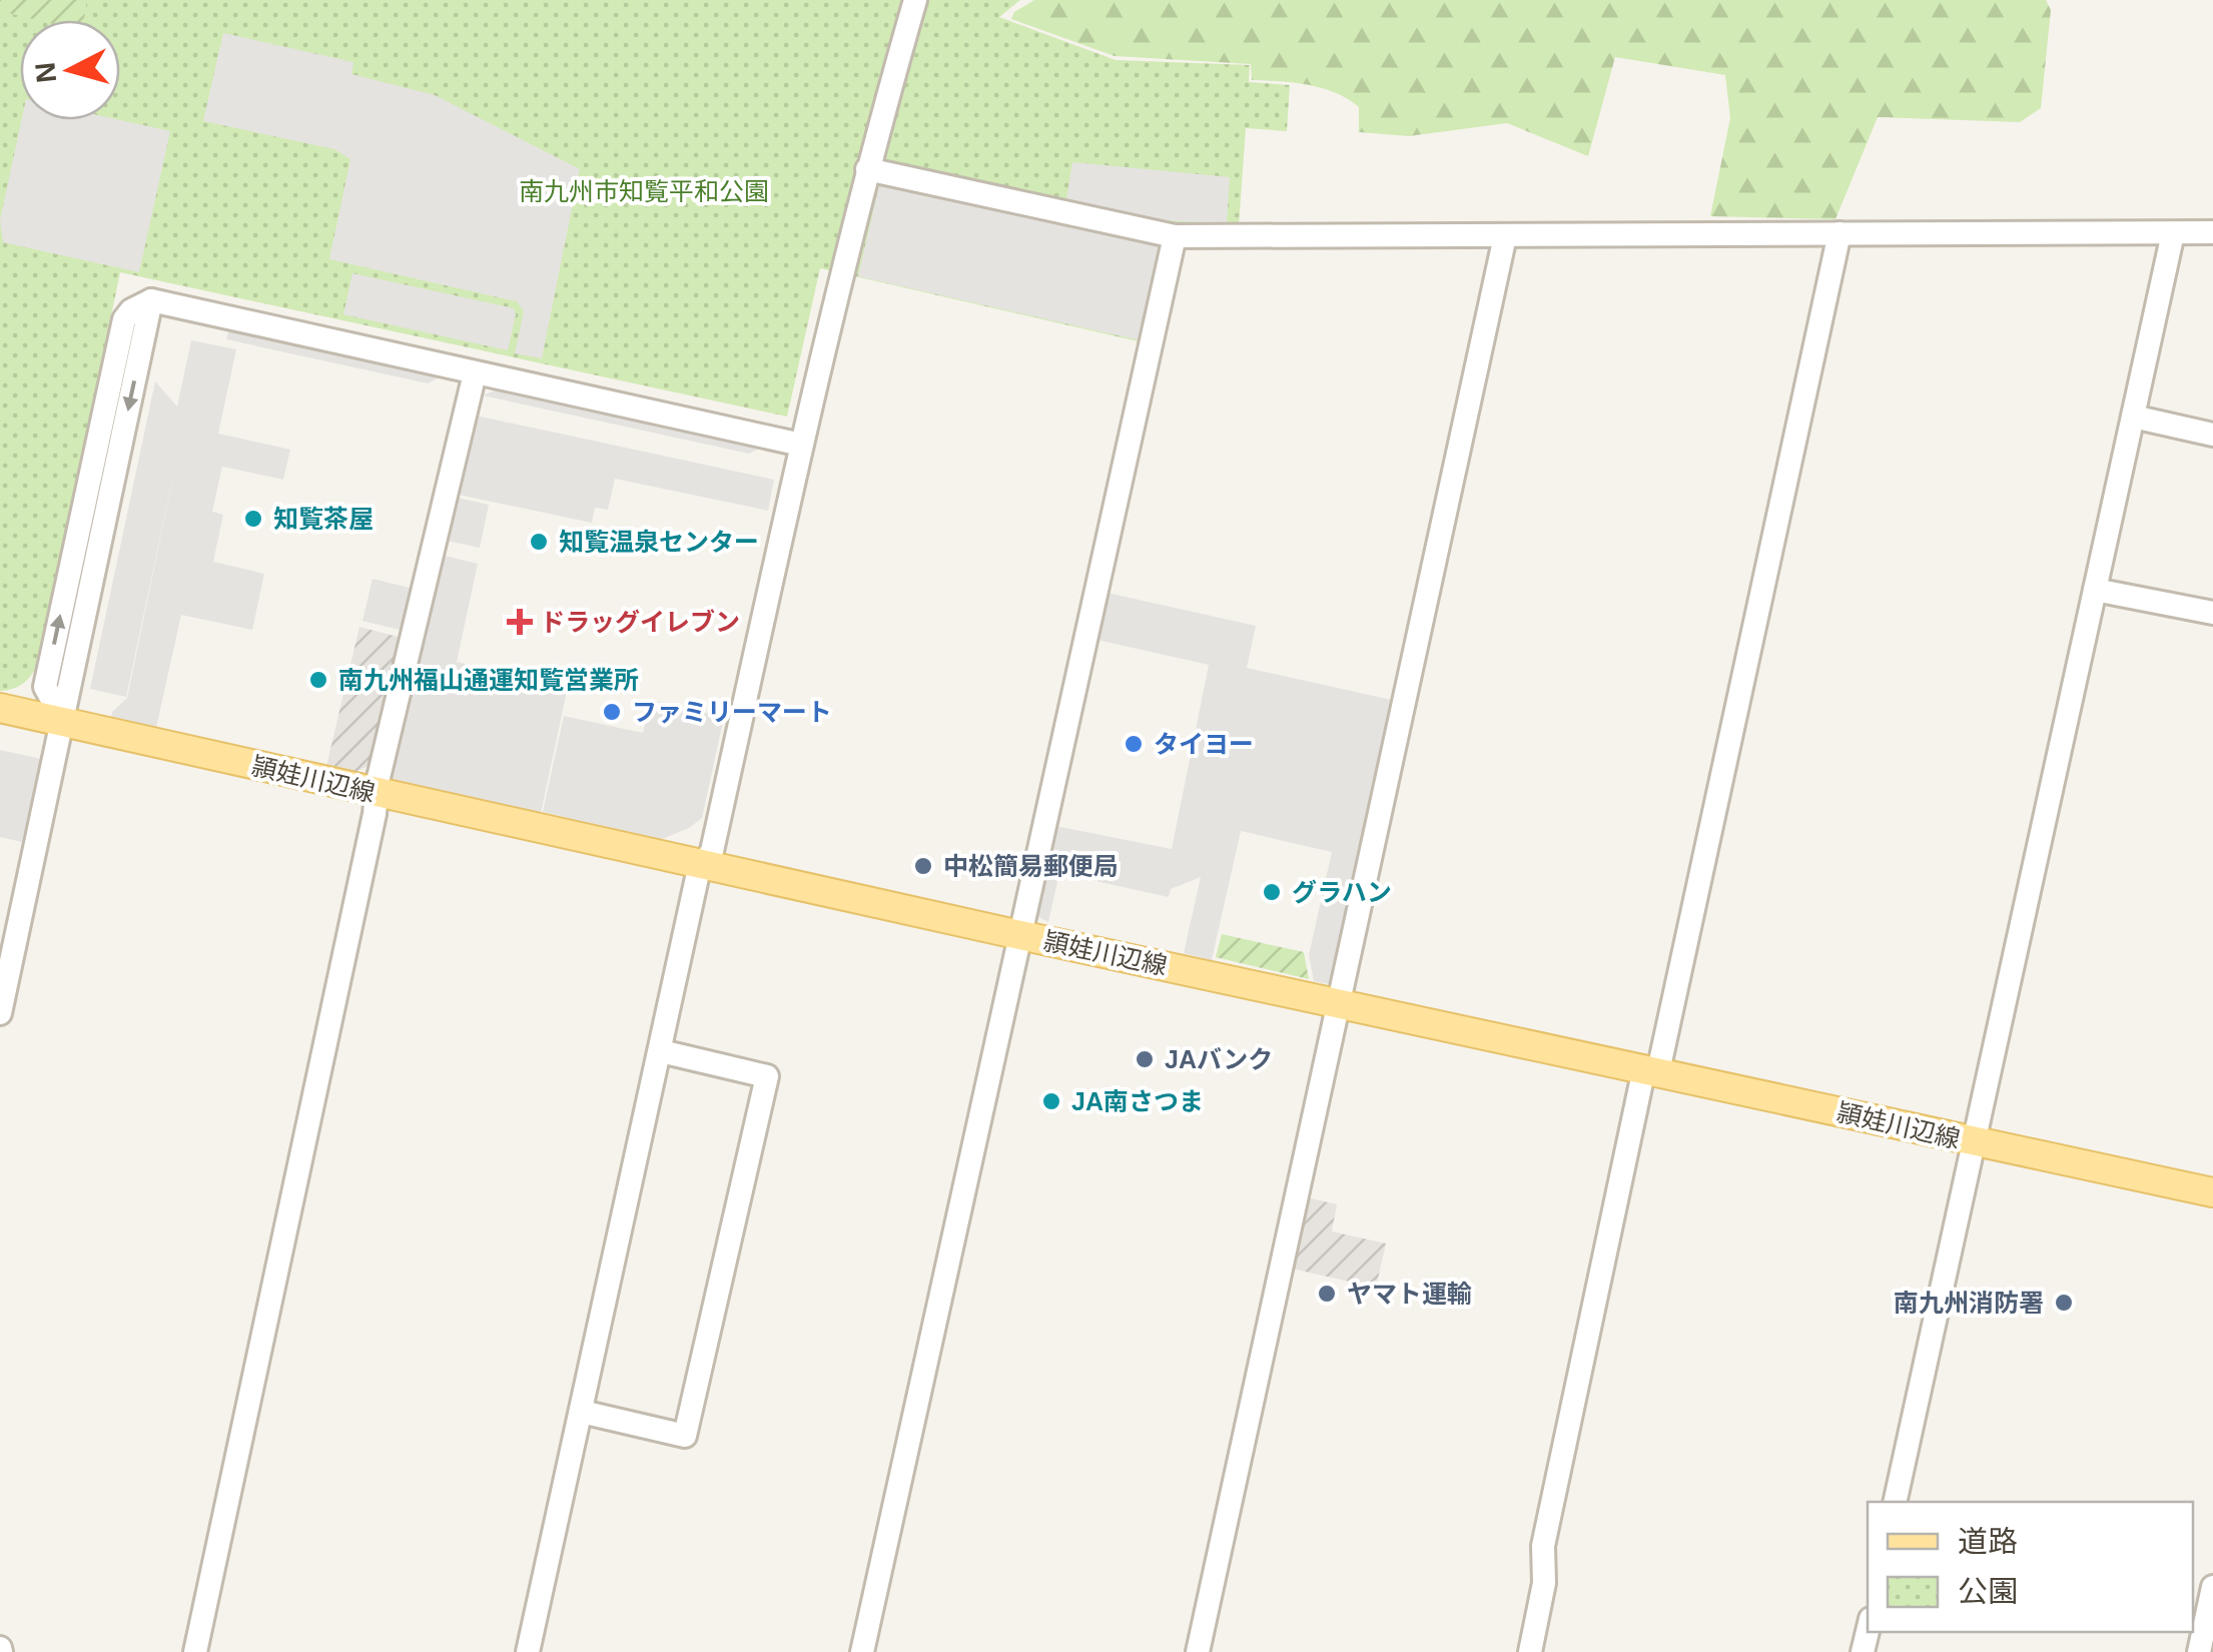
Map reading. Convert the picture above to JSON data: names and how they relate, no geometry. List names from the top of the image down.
{
  "streets": {
    "main road": ["頴娃川辺線"]
  },
  "parks": ["南九州市知覧平和公園"],
  "places": {
    "other": [
      "知覧茶屋",
      "知覧温泉センター",
      "南九州福山通運知覧営業所",
      "ファミリーマート",
      "タイヨー",
      "中松簡易郵便局",
      "グラハン",
      "JAバンク",
      "JA南さつま",
      "ヤマト運輸",
      "南九州消防署"
    ],
    "health": ["ドラッグイレブン"]
  },
  "legend": ["道路", "公園"],
  "north": "left"
}
